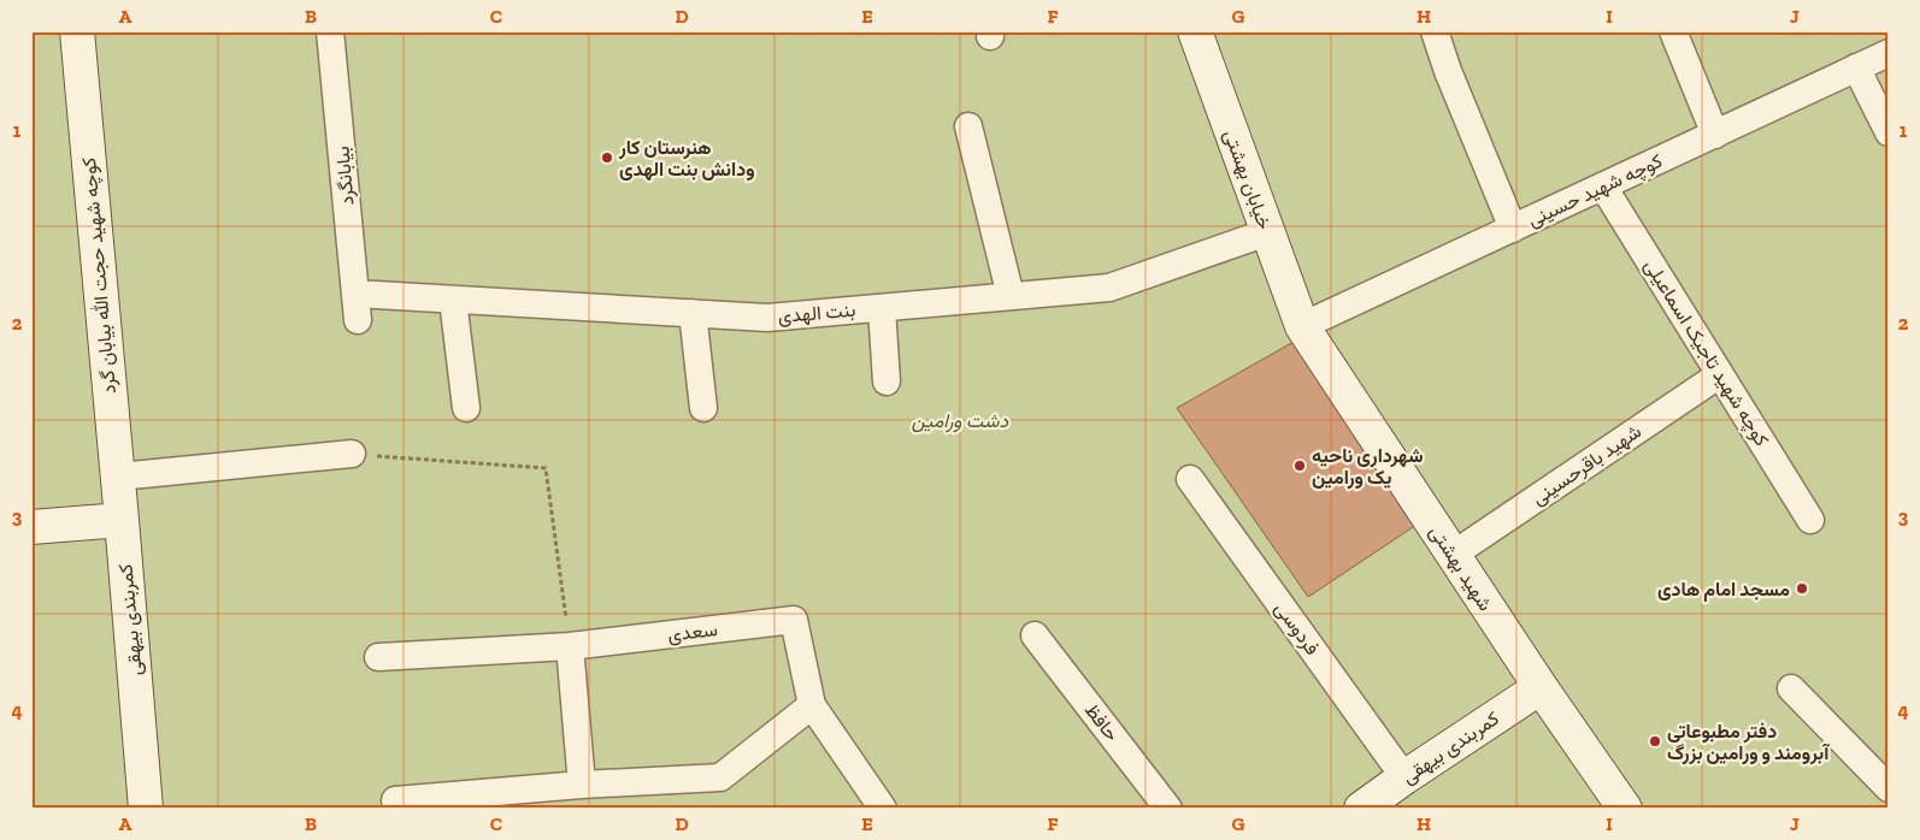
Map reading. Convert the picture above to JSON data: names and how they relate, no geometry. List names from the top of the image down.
{
  "streets": {
    "main road": [
      "خیابان بهشتی",
      "کوچه شهید حجت الله بیابان گرد",
      "شهید بهشتی",
      "کمربندی بیهقی"
    ],
    "street": [
      "بیابانگرد",
      "کوچه شهید حسینی",
      "بنت الهدی",
      "کوچه شهید تاجیک اسماعیلی",
      "شهید باقرحسینی",
      "فردوسی",
      "سعدی",
      "حافظ"
    ]
  },
  "crossings": [
    ["بیابانگرد", "بنت الهدی"],
    ["خیابان بهشتی", "کوچه شهید حسینی"],
    ["خیابان بهشتی", "بنت الهدی"],
    ["خیابان بهشتی", "شهید بهشتی"],
    ["کوچه شهید حسینی", "کوچه شهید تاجیک اسماعیلی"],
    ["کوچه شهید حسینی", "شهید بهشتی"],
    ["کوچه شهید حجت الله بیابان گرد", "کمربندی بیهقی"],
    ["کوچه شهید تاجیک اسماعیلی", "شهید باقرحسینی"],
    ["شهید باقرحسینی", "شهید بهشتی"],
    ["شهید بهشتی", "کمربندی بیهقی"],
    ["کمربندی بیهقی", "فردوسی"]
  ],
  "parks": ["دشت ورامین"],
  "places": [
    "هنرستان کار ودانش بنت الهدی",
    "شهرداری ناحیه یک ورامین",
    "مسجد امام هادی",
    "دفتر مطبوعاتی آبرومند و ورامین بزرگ"
  ],
  "grid": {
    "columns": [
      "A",
      "B",
      "C",
      "D",
      "E",
      "F",
      "G",
      "H",
      "I",
      "J"
    ],
    "rows": [
      "1",
      "2",
      "3",
      "4"
    ]
  }
}
